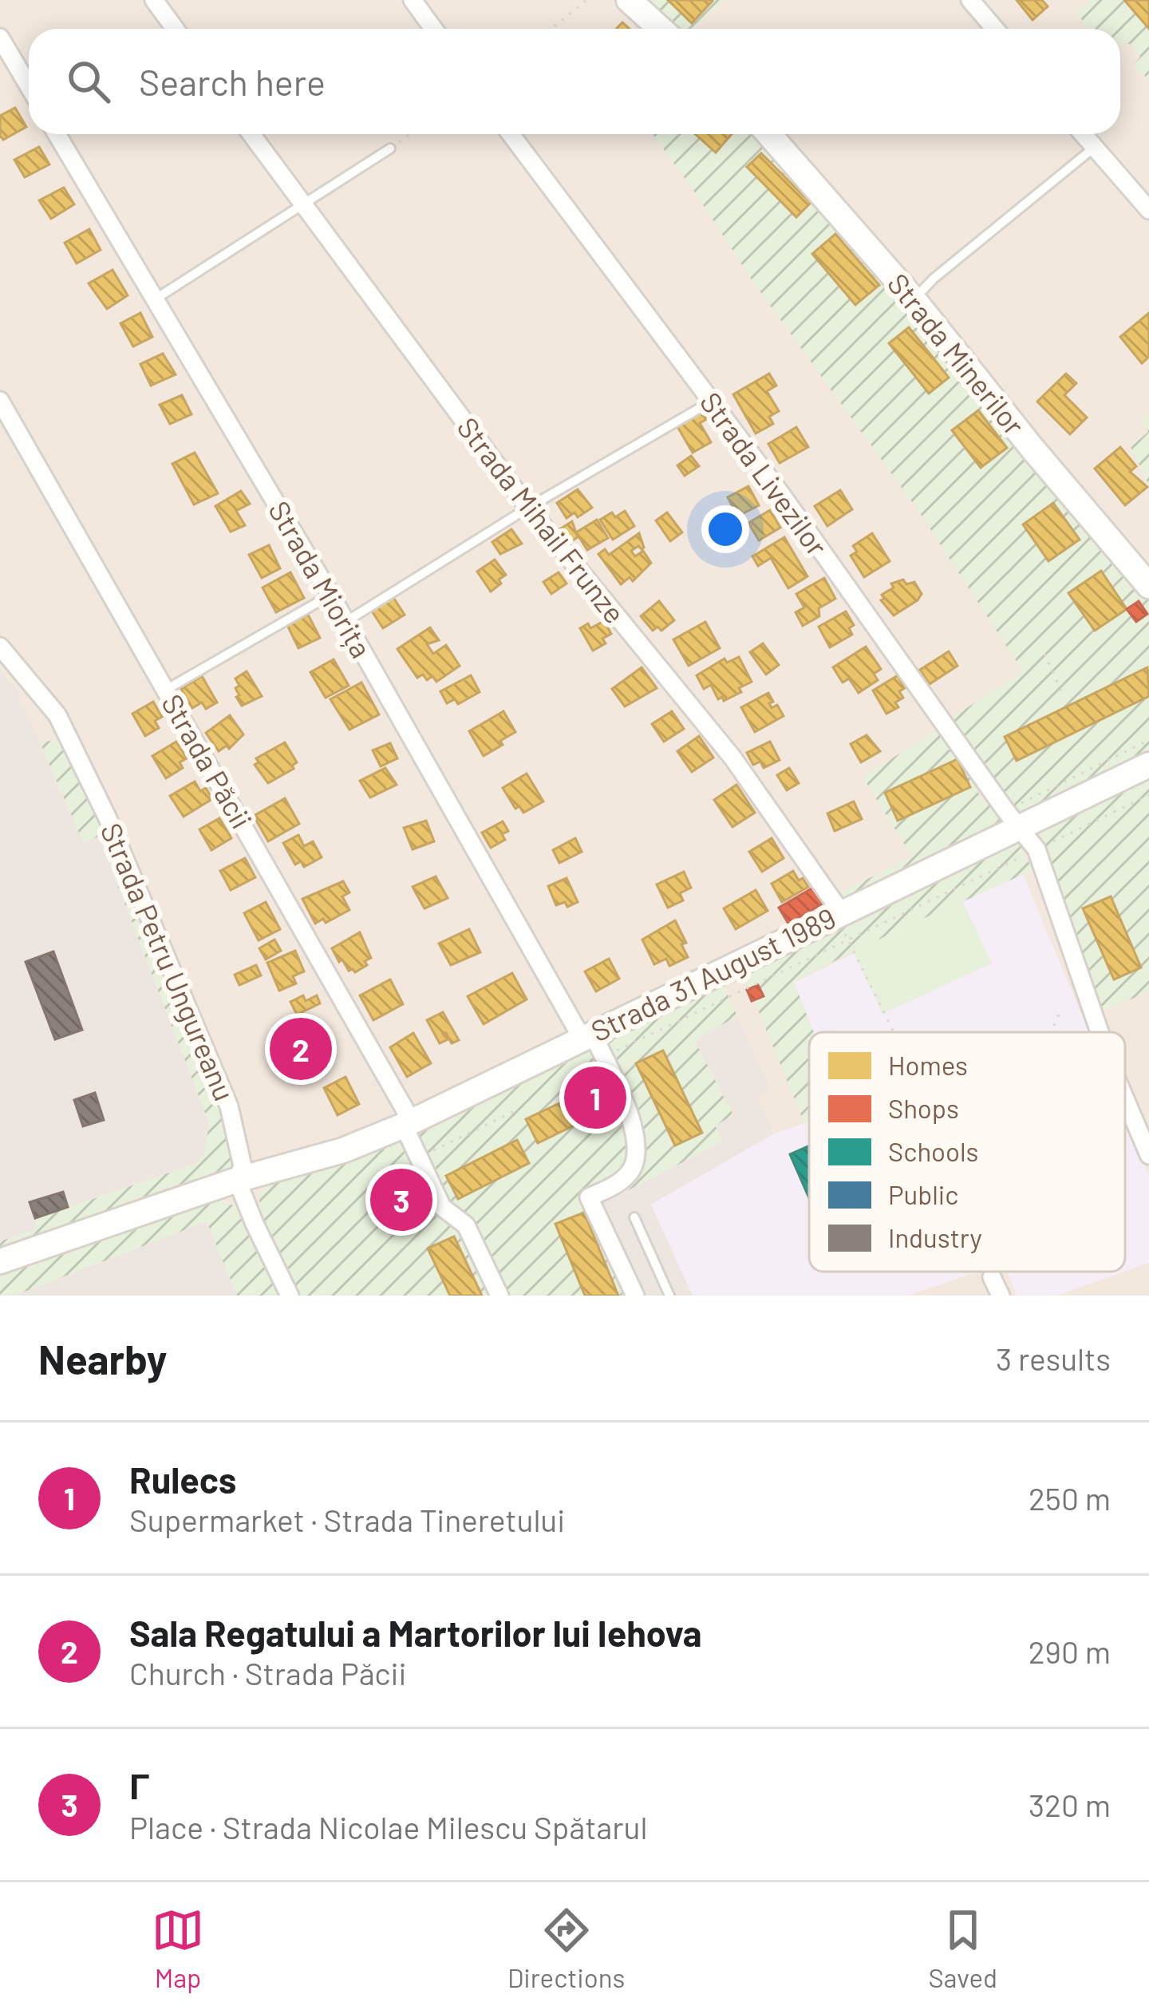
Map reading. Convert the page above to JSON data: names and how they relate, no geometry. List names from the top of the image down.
{
  "streets": {
    "street": [
      "Strada Minerilor",
      "Strada Livezilor",
      "Strada Mihail Frunze",
      "Strada Miorița",
      "Strada Păcii",
      "Strada Petru Ungureanu",
      "Strada 31 August 1989"
    ]
  },
  "crossings": [
    ["Strada Livezilor", "Strada 31 August 1989"],
    ["Strada Mihail Frunze", "Strada 31 August 1989"],
    ["Strada Miorița", "Strada 31 August 1989"],
    ["Strada Păcii", "Strada 31 August 1989"],
    ["Strada Petru Ungureanu", "Strada 31 August 1989"]
  ],
  "legend": [
    "Homes",
    "Shops",
    "Schools",
    "Public",
    "Industry"
  ],
  "page": {
    "search": "Search here",
    "pins": ["2", "1", "3"],
    "heading": ["Nearby", "3 results"],
    "list": [
      {
        "mark": "1",
        "name": "Rulecs",
        "note": "Supermarket · Strada Tineretului",
        "value": "250 m"
      },
      {
        "mark": "2",
        "name": "Sala Regatului a Martorilor lui Iehova",
        "note": "Church · Strada Păcii",
        "value": "290 m"
      },
      {
        "mark": "3",
        "name": "Г",
        "note": "Place · Strada Nicolae Milescu Spătarul",
        "value": "320 m"
      }
    ],
    "nav": ["Map", "Directions", "Saved"]
  }
}
